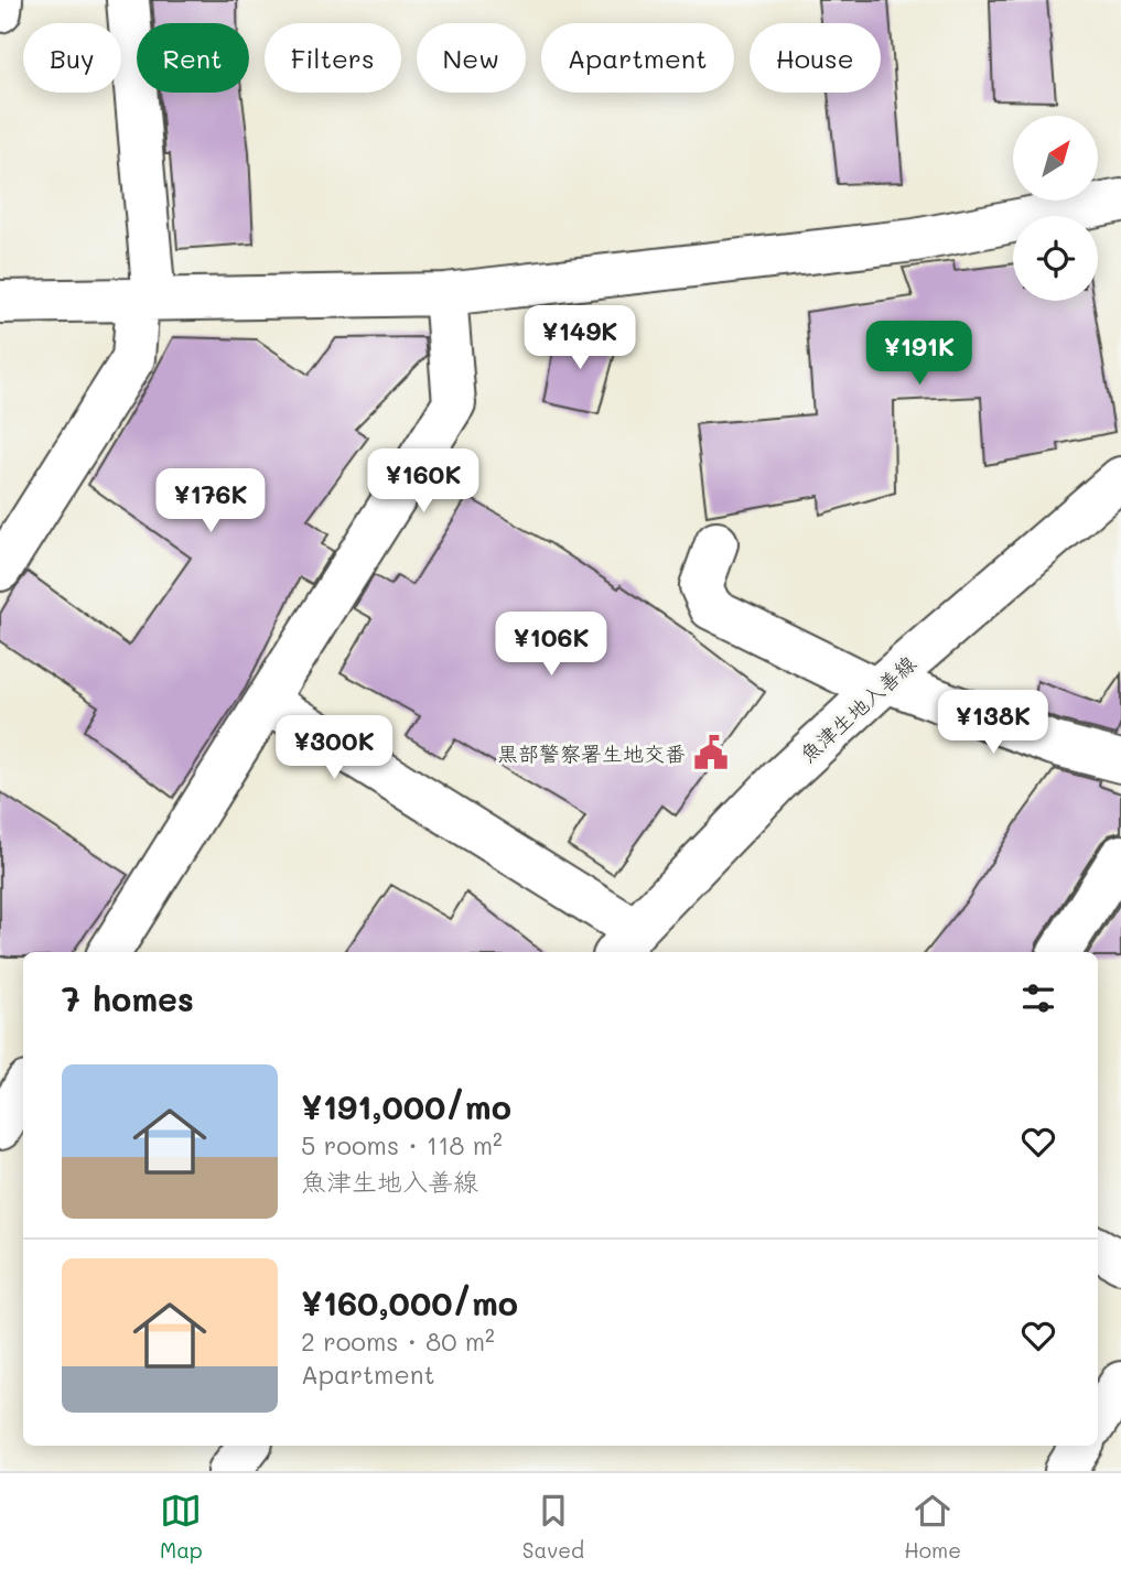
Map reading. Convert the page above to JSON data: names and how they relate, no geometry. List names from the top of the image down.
{
  "streets": {
    "street": ["魚津生地入善線"]
  },
  "places": {
    "public building": ["黒部警察署生地交番"]
  },
  "north": "top right",
  "page": {
    "chip": [
      "Buy",
      "Rent",
      "Filters",
      "New",
      "Apartment",
      "House"
    ],
    "price": [
      "¥149K",
      "¥191K",
      "¥160K",
      "¥176K",
      "¥106K",
      "¥138K",
      "¥300K"
    ],
    "heading": "7 homes",
    "list": [
      {
        "name": "¥191,000/mo",
        "note": "5 rooms · 118 m² · 魚津生地入善線"
      },
      {
        "name": "¥160,000/mo",
        "note": "2 rooms · 80 m² · Apartment"
      }
    ],
    "tabs": ["Map", "Saved", "Home"]
  }
}
